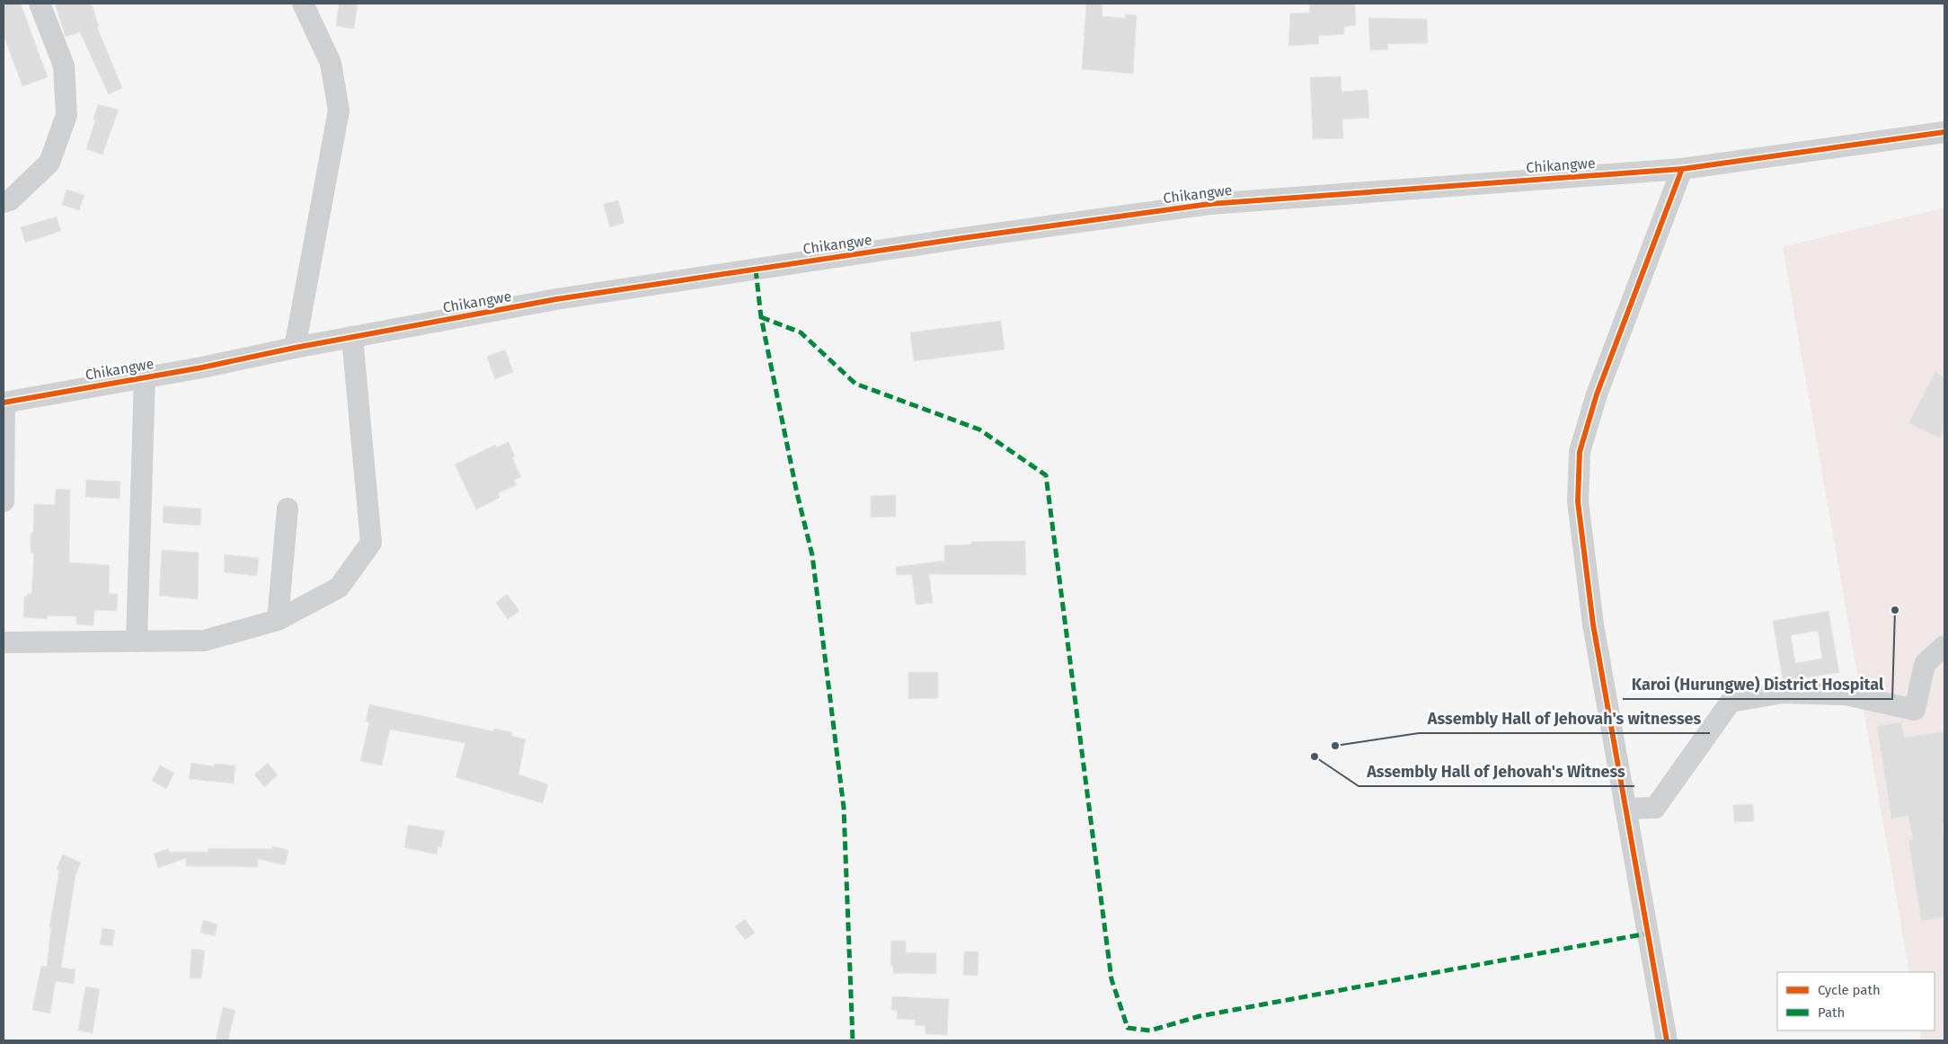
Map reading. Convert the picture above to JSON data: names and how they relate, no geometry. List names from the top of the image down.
{
  "streets": {
    "street": ["Chikangwe"]
  },
  "places": ["Karoi (Hurungwe) District Hospital", "Assembly Hall of Jehovah's witnesses", "Assembly Hall of Jehovah's Witness"],
  "legend": ["Cycle path", "Path"]
}
